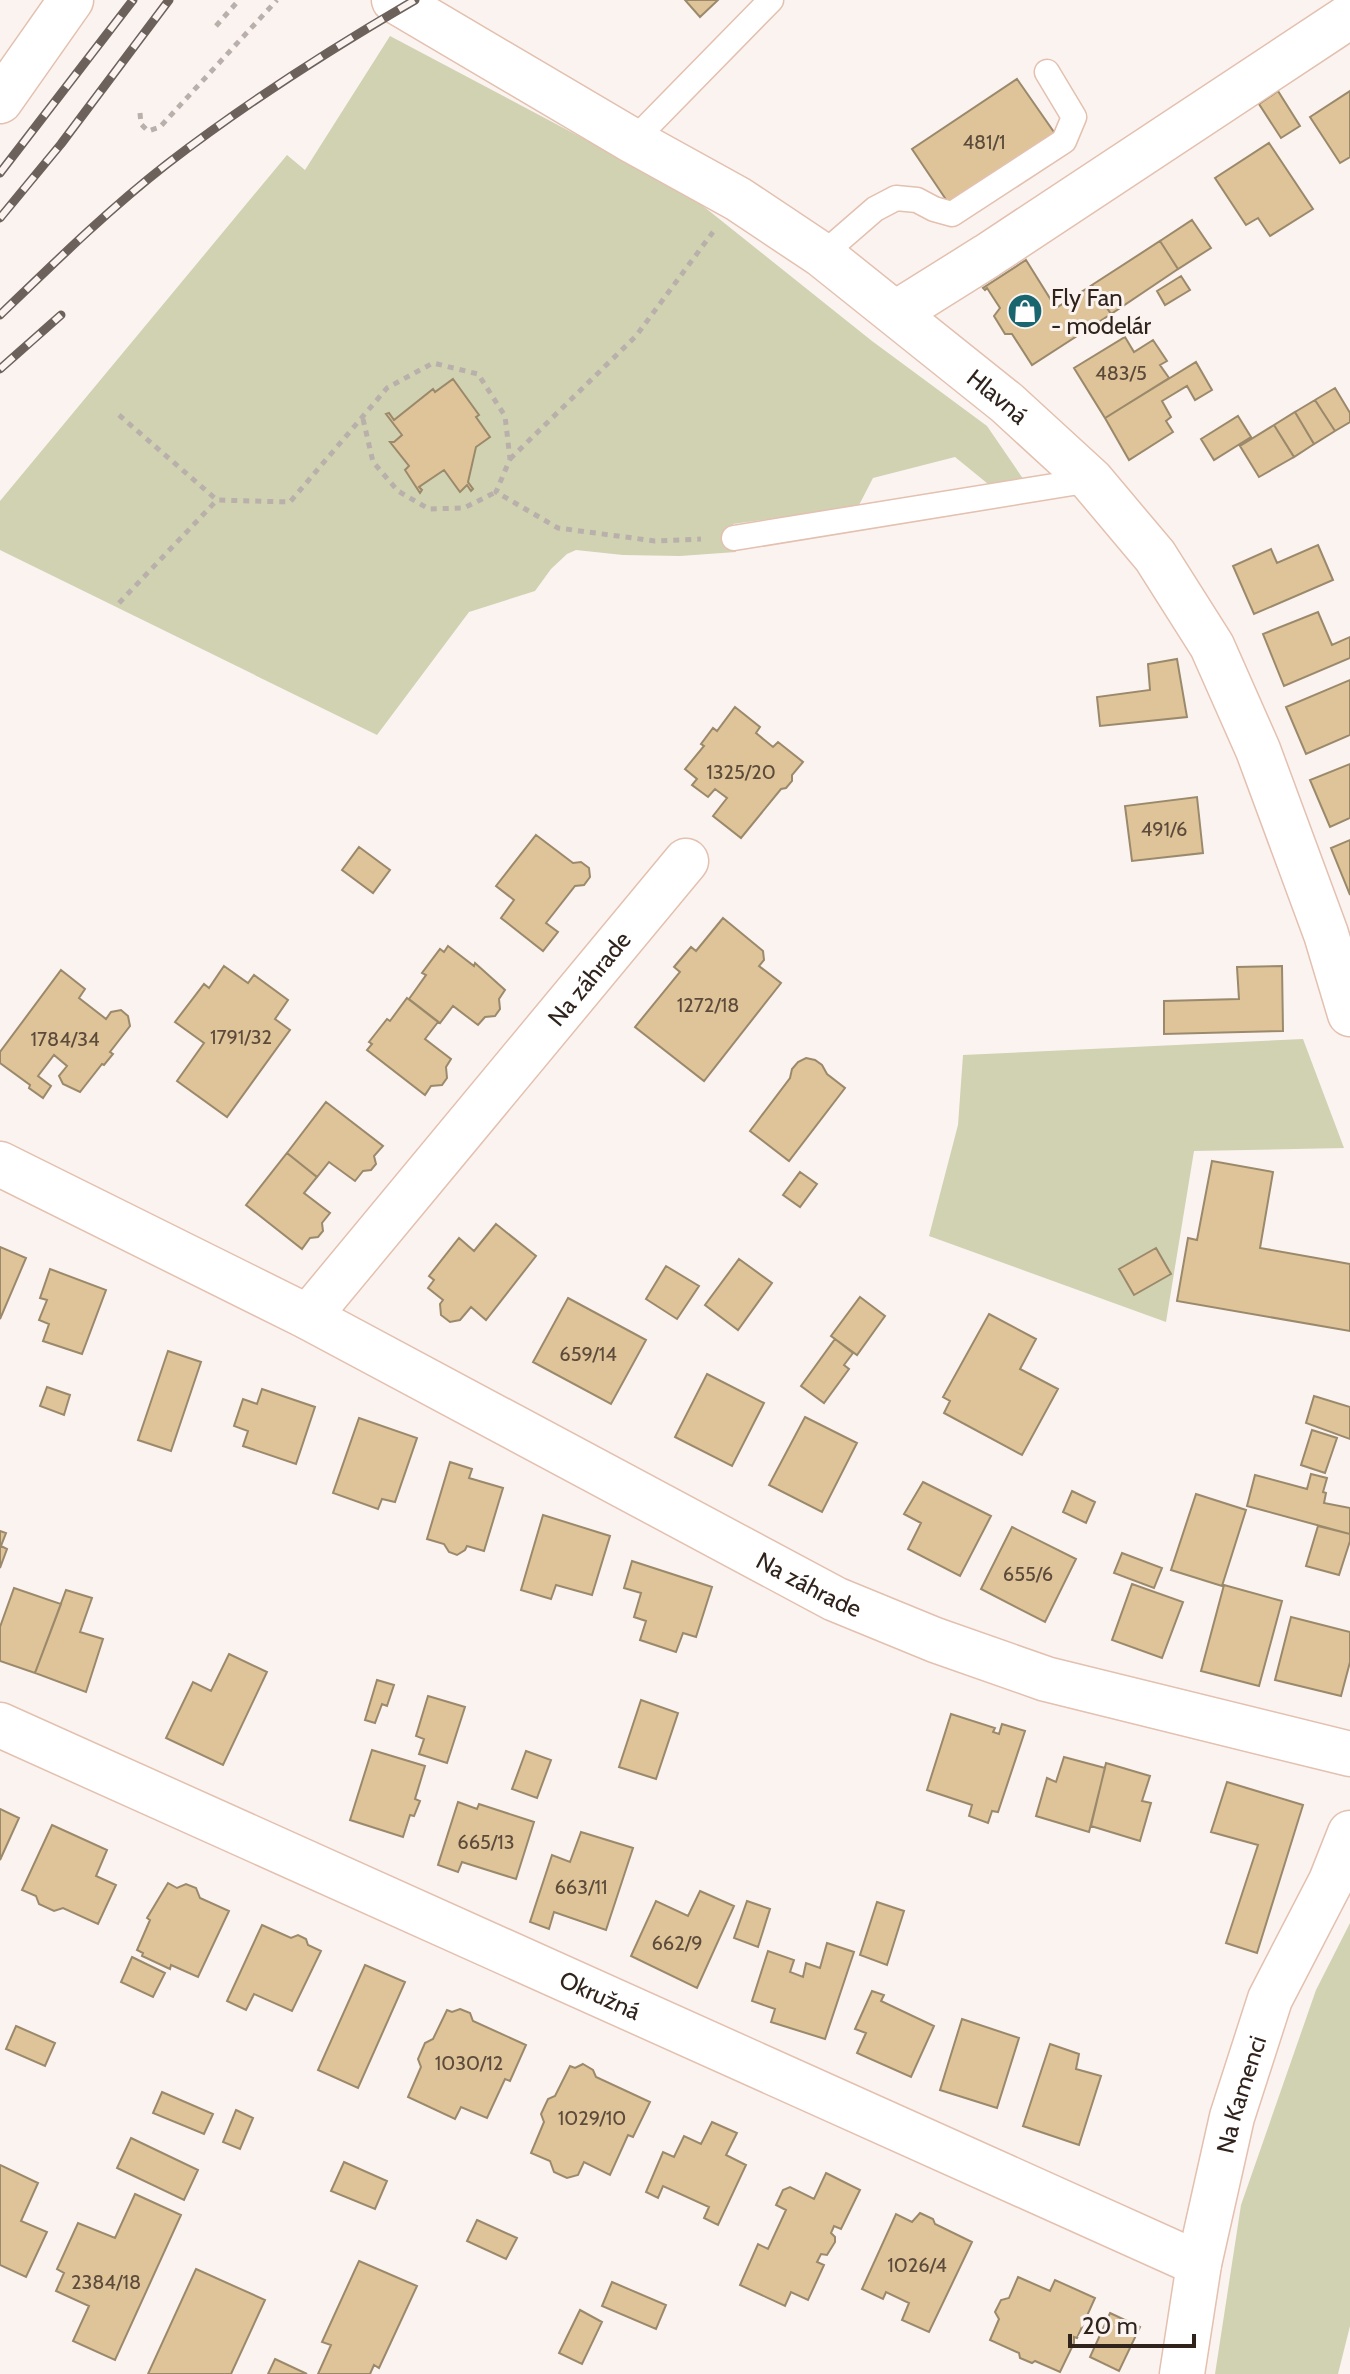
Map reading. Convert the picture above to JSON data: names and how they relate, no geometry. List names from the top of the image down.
{
  "streets": {
    "street": [
      "Hlavná",
      "Na záhrade",
      "Okružná",
      "Na Kamenci"
    ]
  },
  "crossings": [
    ["Okružná", "Na Kamenci"]
  ],
  "places": {
    "shop": ["Fly Fan - modelár"]
  },
  "house_numbers": [
    "481/1",
    "483/5",
    "1325/20",
    "491/6",
    "1272/18",
    "1791/32",
    "1784/34",
    "659/14",
    "655/6",
    "665/13",
    "663/11",
    "662/9",
    "1030/12",
    "1029/10",
    "1026/4",
    "2384/18"
  ],
  "scale_bar": "20 m"
}
